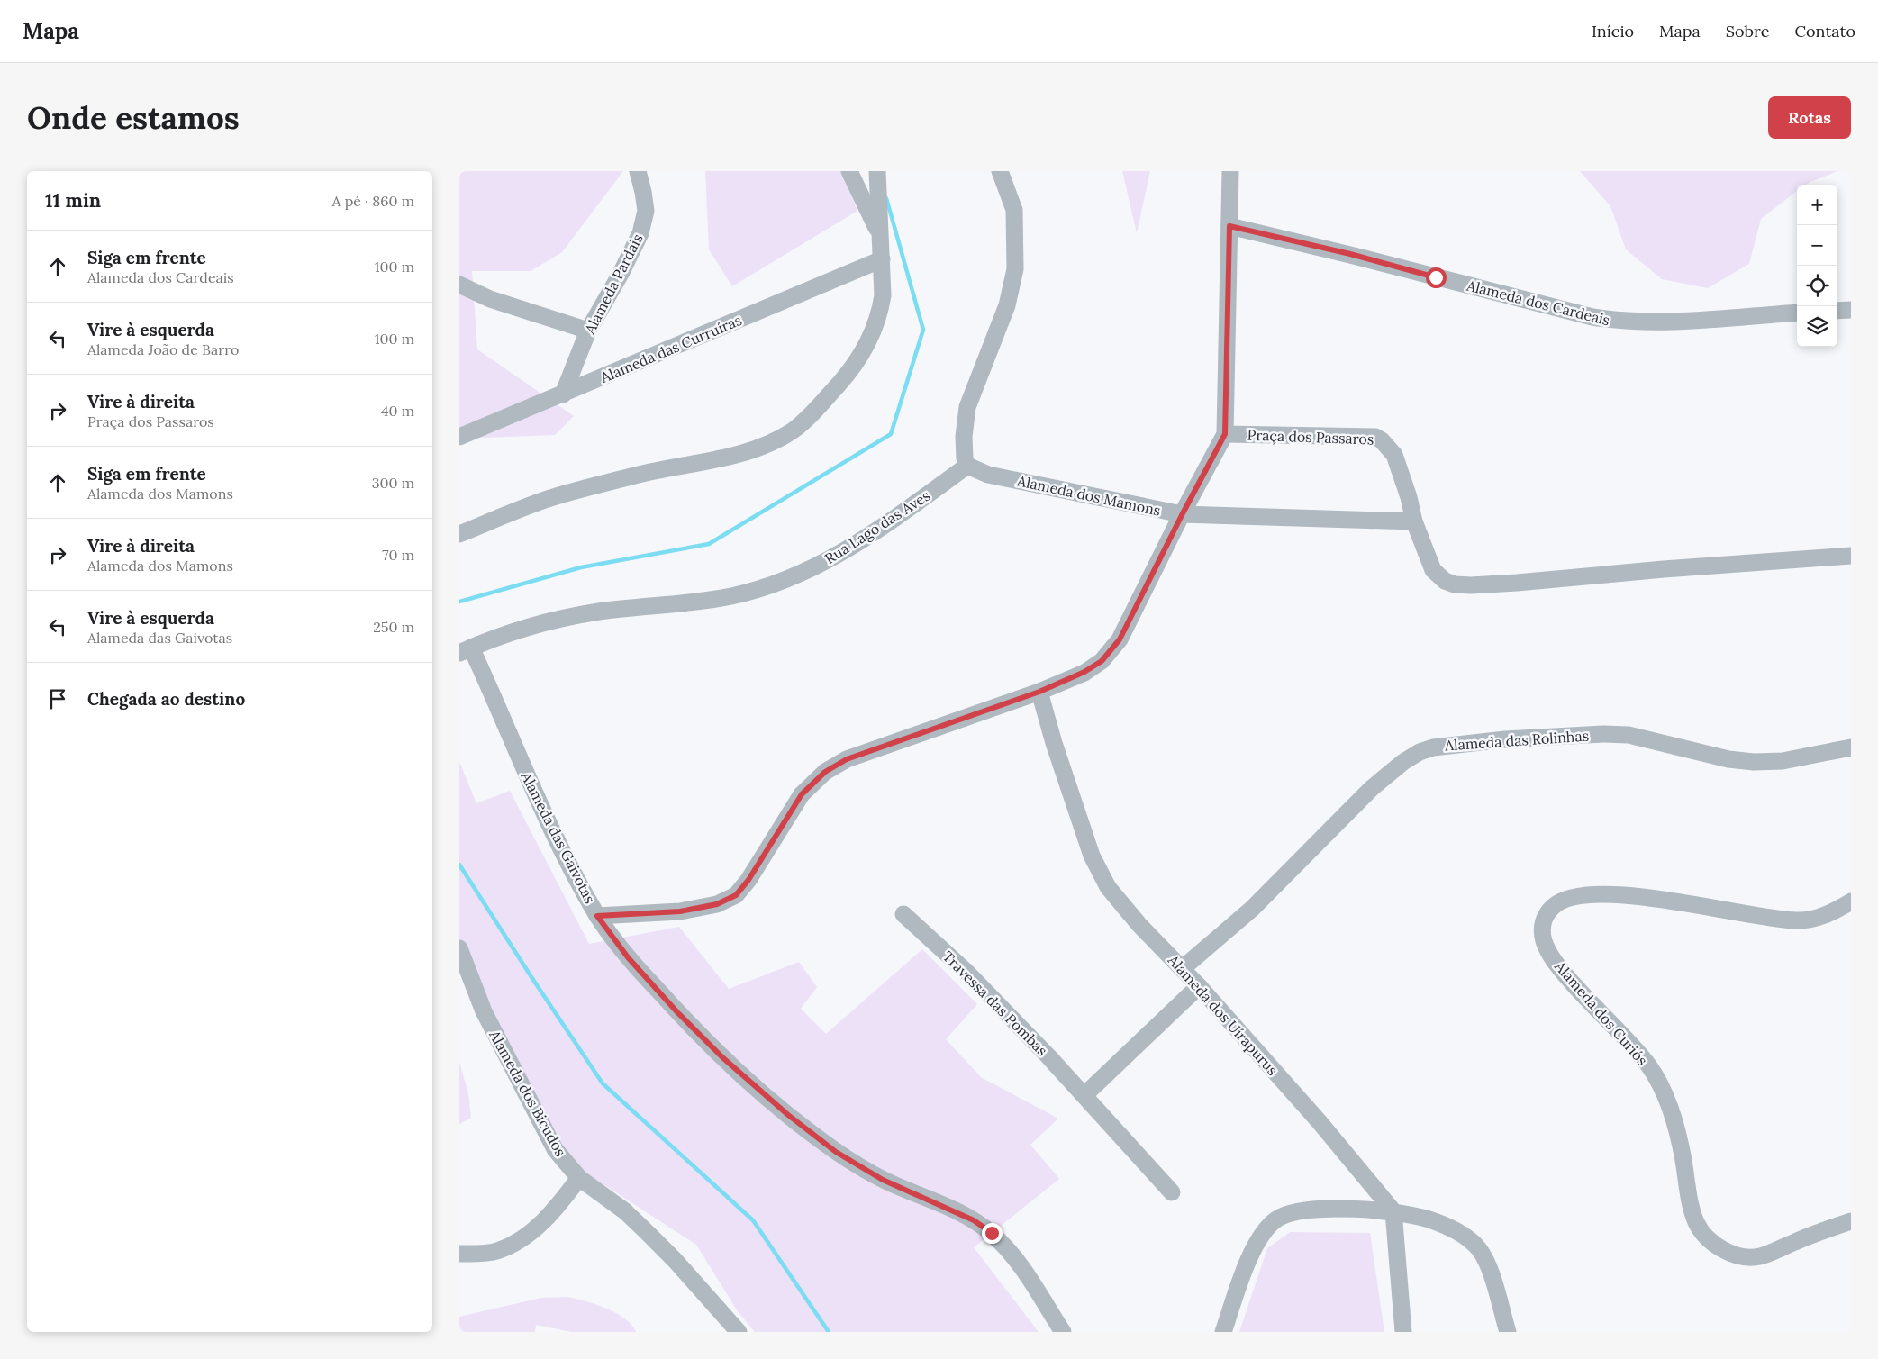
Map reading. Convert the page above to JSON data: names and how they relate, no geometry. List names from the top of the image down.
{
  "streets": {
    "street": [
      "Alameda Pardais",
      "Alameda dos Cardeais",
      "Alameda das Curruíras",
      "Praça dos Passaros",
      "Alameda dos Mamons",
      "Rua Lago das Aves",
      "Alameda das Rolinhas",
      "Alameda das Gaivotas",
      "Travessa das Pombas",
      "Alameda dos Curiós",
      "Alameda dos Uírapurus",
      "Alameda dos Bicudos"
    ]
  },
  "crossings": [
    ["Alameda Pardais", "Alameda das Curruíras"],
    ["Alameda dos Mamons", "Rua Lago das Aves"],
    ["Alameda dos Mamons", "Alameda das Gaivotas"],
    ["Alameda dos Mamons", "Alameda dos Uírapurus"],
    ["Rua Lago das Aves", "Alameda das Gaivotas"],
    ["Alameda das Rolinhas", "Alameda dos Uírapurus"]
  ],
  "page": {
    "header": "Mapa",
    "nav": [
      "Início",
      "Mapa",
      "Sobre",
      "Contato"
    ],
    "buttons": "Rotas",
    "title": "Onde estamos",
    "heading": ["11 min", "A pé · 860 m"],
    "map_buttons": ["+", "−"],
    "list": [
      ["Siga em frente", "Alameda dos Cardeais", "100 m"],
      ["Vire à esquerda", "Alameda João de Barro", "100 m"],
      ["Vire à direita", "Praça dos Passaros", "40 m"],
      ["Siga em frente", "Alameda dos Mamons", "300 m"],
      ["Vire à direita", "Alameda dos Mamons", "70 m"],
      ["Vire à esquerda", "Alameda das Gaivotas", "250 m"],
      "Chegada ao destino"
    ]
  }
}
